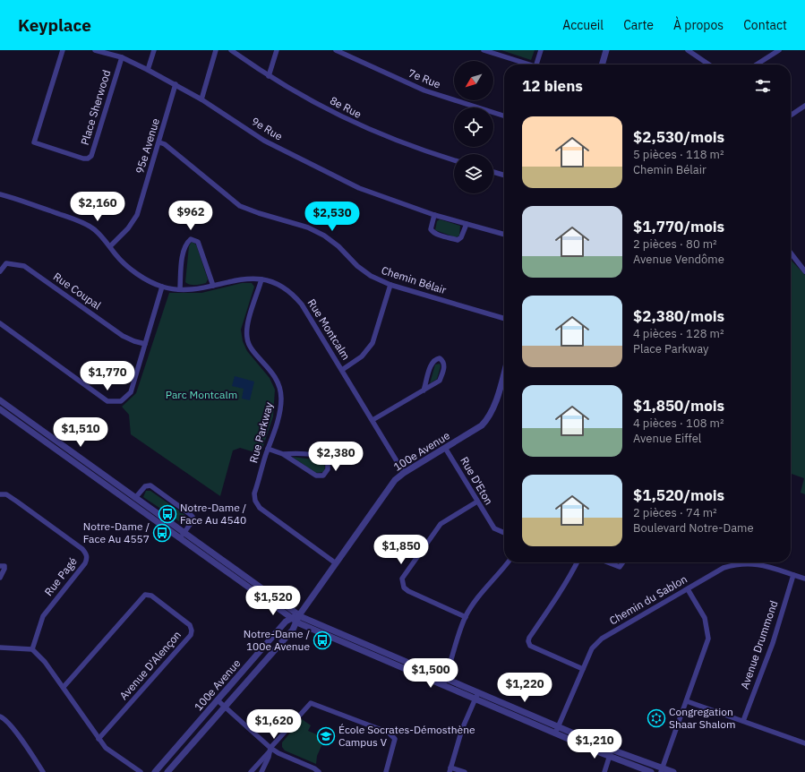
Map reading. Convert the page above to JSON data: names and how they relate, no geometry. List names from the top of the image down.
{
  "streets": {
    "street": [
      "7e Rue",
      "Place Sherwood",
      "8e Rue",
      "9e Rue",
      "95e Avenue",
      "Chemin Bélair",
      "Rue Coupal",
      "Rue Montcalm",
      "Rue Parkway",
      "100e Avenue",
      "Rue D'Eton",
      "Rue Pagé",
      "Chemin du Sablon",
      "Avenue Drummond",
      "Avenue D'Alençon"
    ]
  },
  "crossings": [
    ["Place Sherwood", "9e Rue"],
    ["9e Rue", "95e Avenue"],
    ["95e Avenue", "Chemin Bélair"],
    ["95e Avenue", "Rue Montcalm"],
    ["Rue Montcalm", "Rue Parkway"],
    ["Rue Montcalm", "100e Avenue"],
    ["Rue Parkway", "100e Avenue"],
    ["100e Avenue", "Rue D'Eton"],
    ["Chemin du Sablon", "Avenue Drummond"]
  ],
  "parks": ["Parc Montcalm"],
  "places": {
    "bus stop": ["Notre-Dame / Face Au 4540", "Notre-Dame / Face Au 4557", "Notre-Dame / 100e Avenue"],
    "synagogue": ["Congregation Shaar Shalom"],
    "school or university": ["École Socrates-Démosthène Campus V"]
  },
  "north": "bottom left",
  "page": {
    "header": "Keyplace",
    "nav": [
      "Accueil",
      "Carte",
      "À propos",
      "Contact"
    ],
    "heading": "12 biens",
    "list": [
      {
        "name": "$2,530/mois",
        "note": "5 pièces · 118 m² · Chemin Bélair"
      },
      {
        "name": "$1,770/mois",
        "note": "2 pièces · 80 m² · Avenue Vendôme"
      },
      {
        "name": "$2,380/mois",
        "note": "4 pièces · 128 m² · Place Parkway"
      },
      {
        "name": "$1,850/mois",
        "note": "4 pièces · 108 m² · Avenue Eiffel"
      },
      {
        "name": "$1,520/mois",
        "note": "2 pièces · 74 m² · Boulevard Notre-Dame"
      }
    ],
    "price": [
      "$2,160",
      "$962",
      "$2,530",
      "$1,770",
      "$1,510",
      "$2,380",
      "$1,850",
      "$1,520",
      "$1,500",
      "$1,220",
      "$1,620",
      "$1,210"
    ]
  }
}
